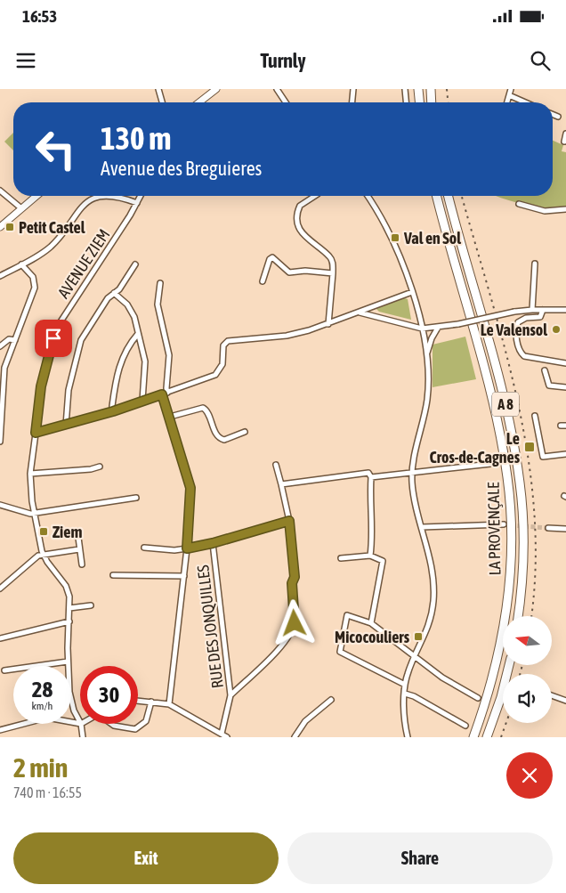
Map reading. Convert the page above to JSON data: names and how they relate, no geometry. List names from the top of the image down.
{
  "streets": {
    "highway": ["A 8", "LA PROVENÇALE"],
    "street": ["AVENUE ZIEM", "RUE DES JONQUILLES"]
  },
  "places": {
    "transit": [
      "Petit Castel",
      "Val en Sol",
      "Le Cros-de-Cagnes",
      "Ziem",
      "Micocouliers"
    ],
    "other": ["Le Valensol"]
  },
  "north": "left",
  "page": {
    "status": "16:53",
    "header": "Turnly",
    "turn": ["130 m", "Avenue des Breguieres"],
    "speed": "28 km/h",
    "limit": "30",
    "heading": ["2 min", "740 m · 16:55"],
    "buttons": ["Exit", "Share"]
  }
}
